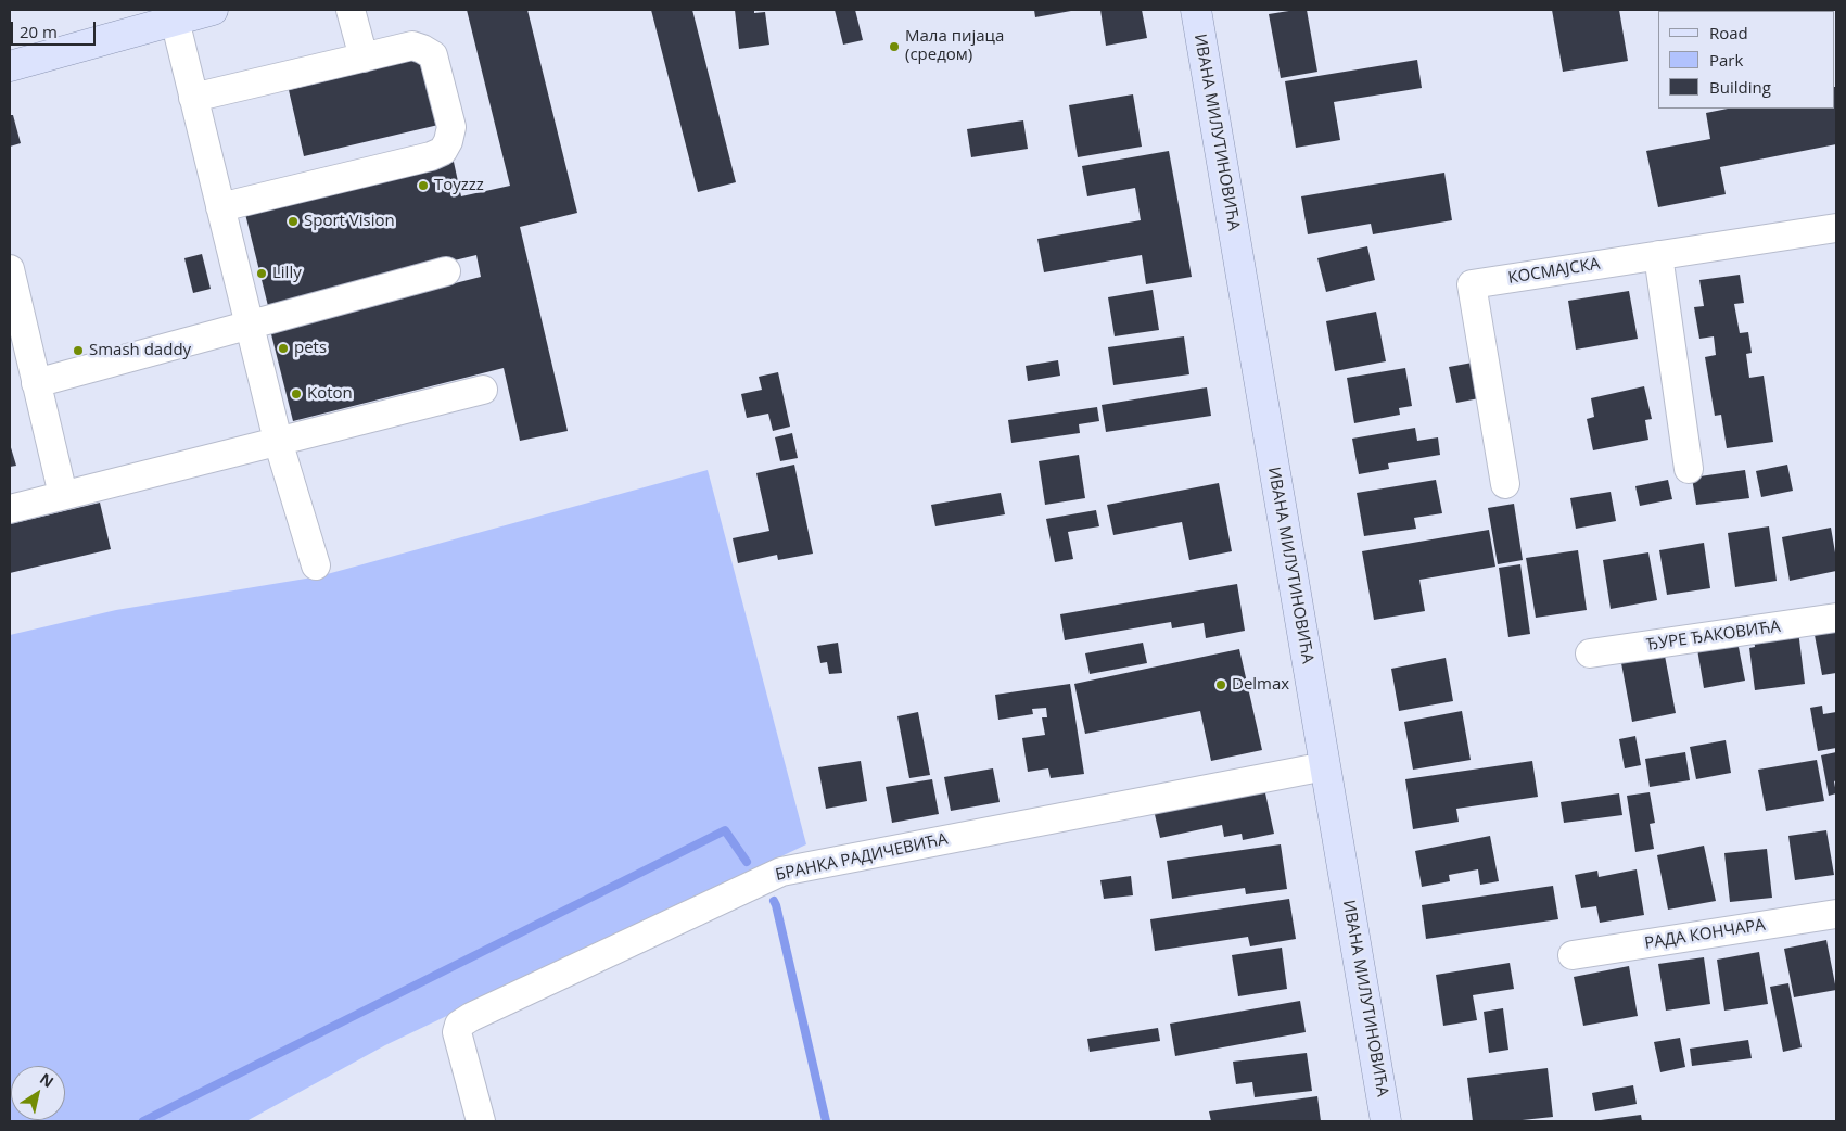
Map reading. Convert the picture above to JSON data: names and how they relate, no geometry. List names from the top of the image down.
{
  "streets": {
    "main road": ["ИВАНА МИЛУТИНОВИЋА"],
    "street": [
      "КОСМАЈСКА",
      "ЂУРЕ ЂАКОВИЋА",
      "БРАНКА РАДИЧЕВИЋА",
      "РАДА КОНЧАРА"
    ]
  },
  "crossings": [
    ["ИВАНА МИЛУТИНОВИЋА", "БРАНКА РАДИЧЕВИЋА"]
  ],
  "places": [
    "Мала пијаца (средом)",
    "Toyzzz",
    "Sport Vision",
    "Lilly",
    "pets",
    "Smash daddy",
    "Koton",
    "Delmax"
  ],
  "legend": ["Road", "Park", "Building"],
  "scale_bar": "20 m",
  "north": "top right"
}
